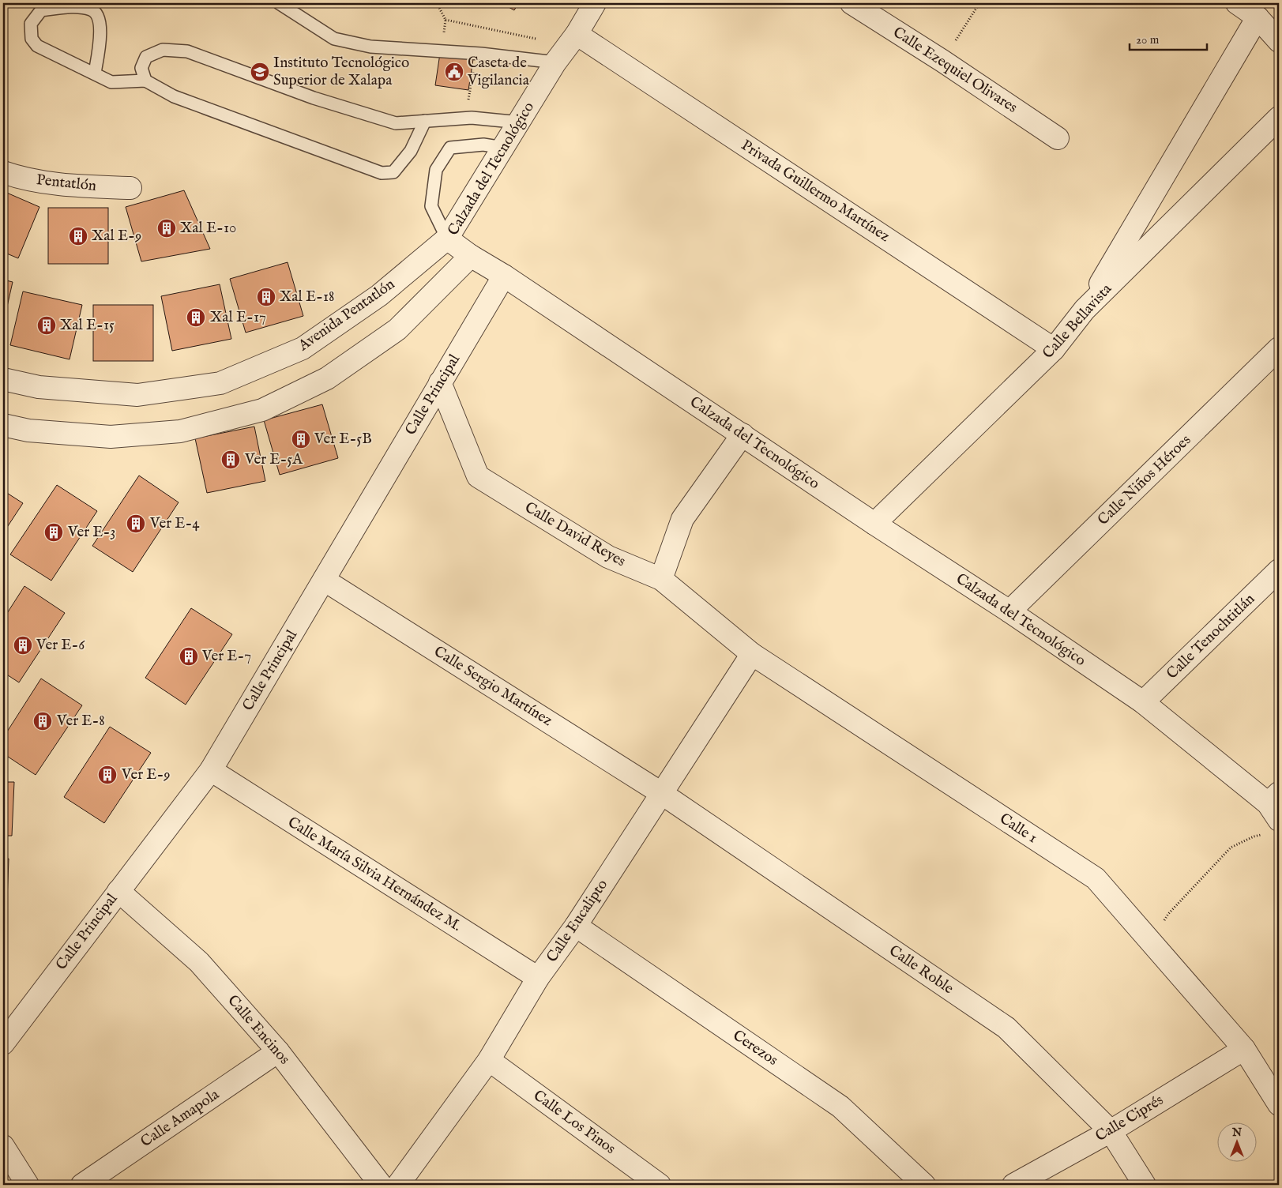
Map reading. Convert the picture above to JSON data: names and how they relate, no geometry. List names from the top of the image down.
{
  "streets": {
    "street": [
      "Calle Ezequiel Olivares",
      "Calzada del Tecnológico",
      "Pentatlón",
      "Privada Guillermo Martínez",
      "Avenida Pentatlón",
      "Calle Bellavista",
      "Calle Principal",
      "Calle Niños Héroes",
      "Calle David Reyes",
      "Calle Tenochtitlán",
      "Calle Sergio Martínez",
      "Calle 1",
      "Calle María Silvia Hernández M.",
      "Calle Eucalipto",
      "Calle Roble",
      "Calle Encinos",
      "Cerezos",
      "Calle Amapola",
      "Calle Ciprés",
      "Calle Los Pinos"
    ]
  },
  "crossings": [
    ["Calzada del Tecnológico", "Privada Guillermo Martínez"],
    ["Calzada del Tecnológico", "Avenida Pentatlón"],
    ["Calzada del Tecnológico", "Calle Bellavista"],
    ["Calzada del Tecnológico", "Calle Principal"],
    ["Calzada del Tecnológico", "Calle Niños Héroes"],
    ["Calzada del Tecnológico", "Calle Tenochtitlán"],
    ["Privada Guillermo Martínez", "Calle Bellavista"],
    ["Calle Principal", "Calle David Reyes"],
    ["Calle Principal", "Calle Sergio Martínez"],
    ["Calle Principal", "Calle María Silvia Hernández M."],
    ["Calle Principal", "Calle Encinos"],
    ["Calle David Reyes", "Calle 1"],
    ["Calle David Reyes", "Calle Eucalipto"],
    ["Calle Sergio Martínez", "Calle Eucalipto"],
    ["Calle Sergio Martínez", "Calle Roble"],
    ["Calle 1", "Calle Eucalipto"],
    ["Calle 1", "Calle Ciprés"],
    ["Calle María Silvia Hernández M.", "Calle Eucalipto"],
    ["Calle Eucalipto", "Calle Roble"],
    ["Calle Eucalipto", "Cerezos"],
    ["Calle Eucalipto", "Calle Los Pinos"],
    ["Calle Roble", "Calle Ciprés"],
    ["Calle Encinos", "Calle Amapola"]
  ],
  "places": {
    "school or university": ["Instituto Tecnológico Superior de Xalapa"],
    "public building": ["Caseta de Vigilancia"],
    "building": [
      "Xal E-10",
      "Xal E-9",
      "Xal E-18",
      "Xal E-17",
      "Xal E-15",
      "Ver E-5B",
      "Ver E-5A",
      "Ver E-4",
      "Ver E-3",
      "Ver E-6",
      "Ver E-7",
      "Ver E-8",
      "Ver E-9"
    ]
  },
  "scale_bar": "20 m",
  "north": "top"
}
